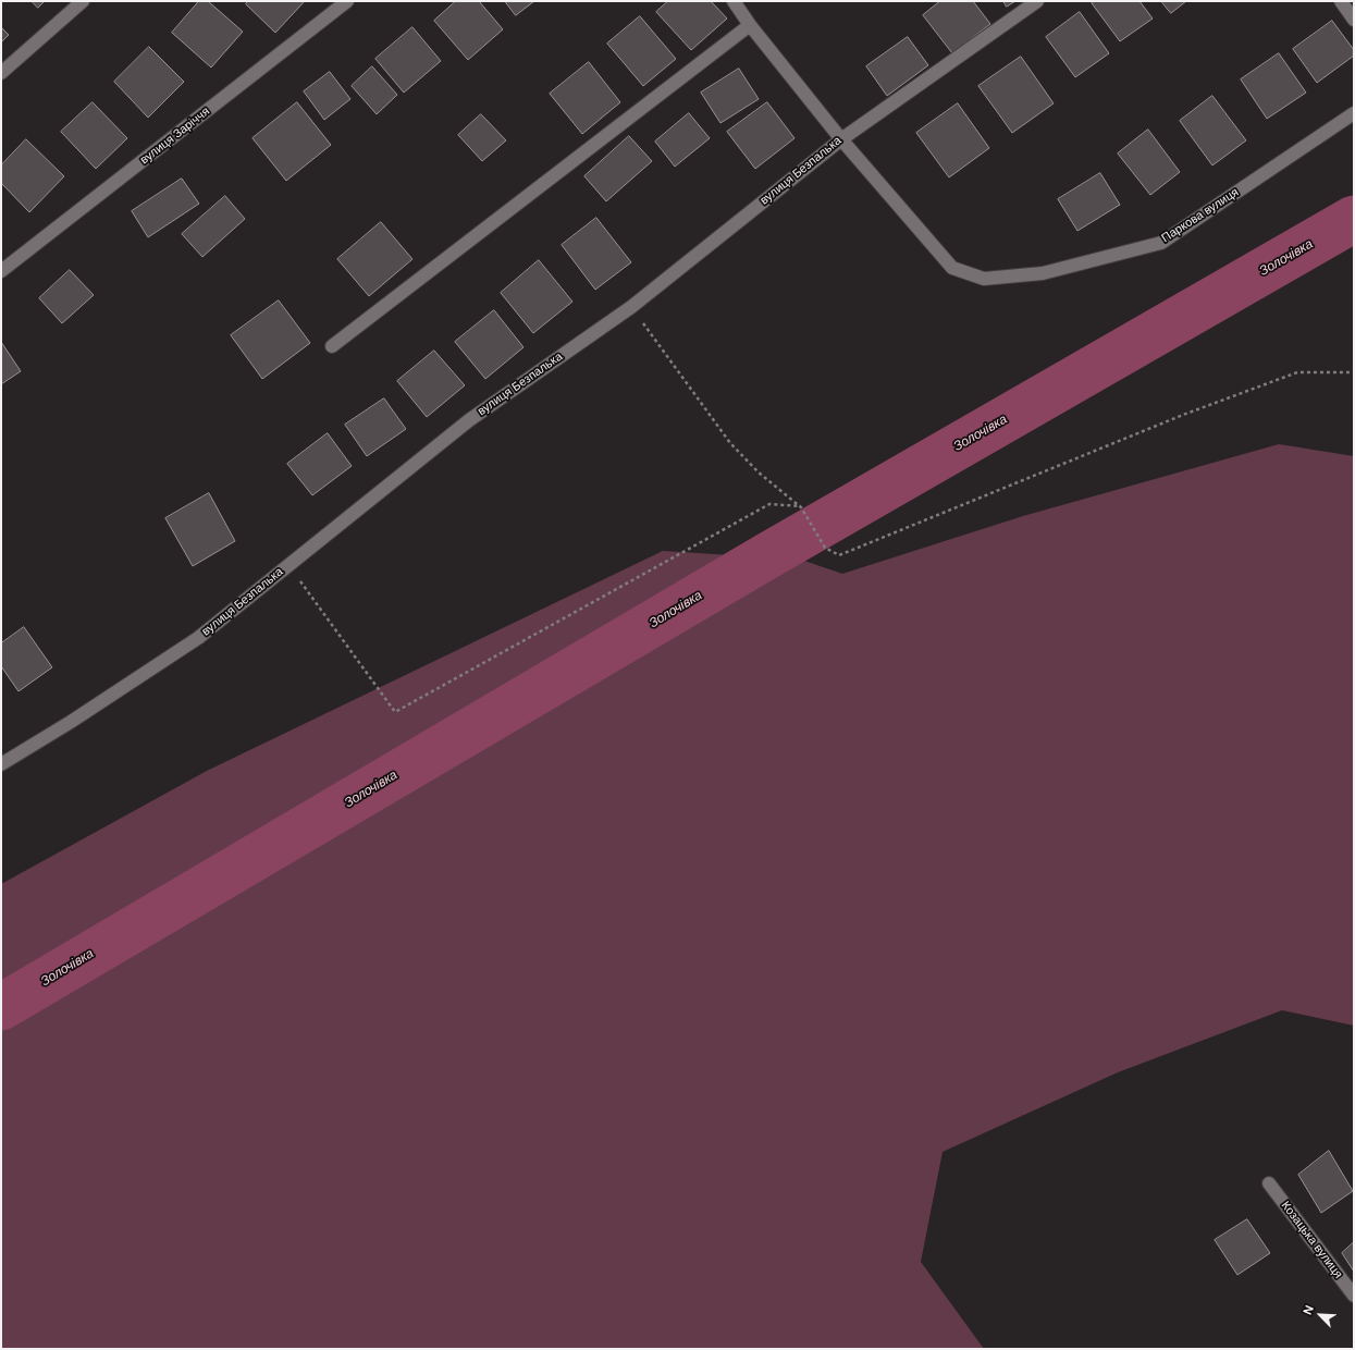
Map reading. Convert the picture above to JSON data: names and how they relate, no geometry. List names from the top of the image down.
{
  "streets": {
    "street": [
      "вулиця Заріччя",
      "вулиця Безпалька",
      "Паркова вулиця",
      "Козацька вулиця"
    ]
  },
  "crossings": [
    ["вулиця Безпалька", "Паркова вулиця"]
  ],
  "water": ["Золочівка"],
  "north": "top left"
}
